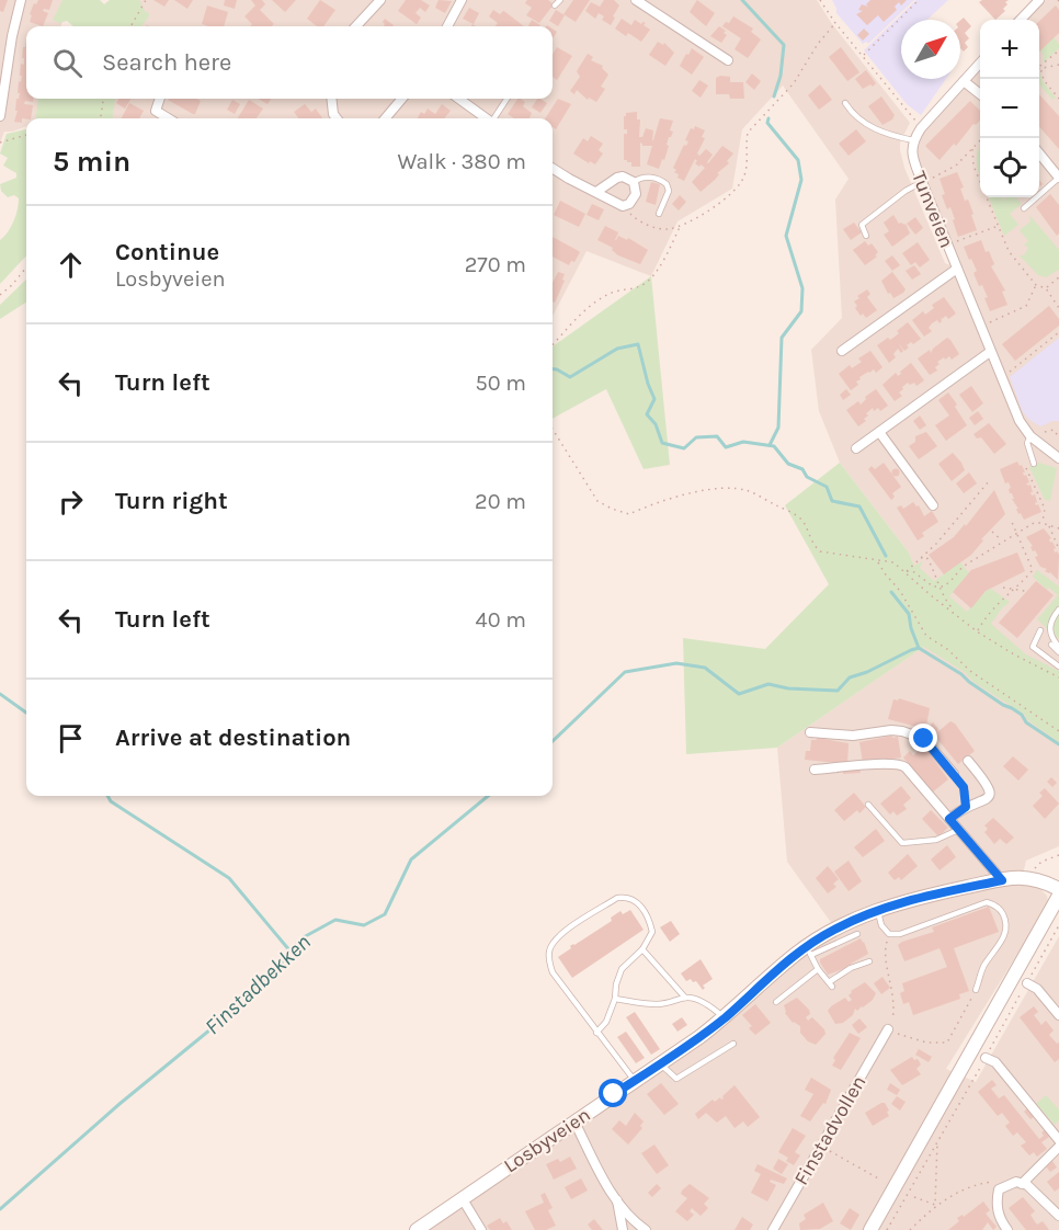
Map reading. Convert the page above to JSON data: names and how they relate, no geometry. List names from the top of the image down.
{
  "streets": {
    "main road": ["Losbyveien"],
    "street": ["Tunveien", "Finstadvollen"]
  },
  "water": ["Finstadbekken"],
  "north": "top right",
  "page": {
    "map_buttons": ["+", "−"],
    "search": "Search here",
    "heading": ["5 min", "Walk · 380 m"],
    "list": [
      ["Continue", "Losbyveien", "270 m"],
      ["Turn left", "50 m"],
      ["Turn right", "20 m"],
      ["Turn left", "40 m"],
      "Arrive at destination"
    ]
  }
}
